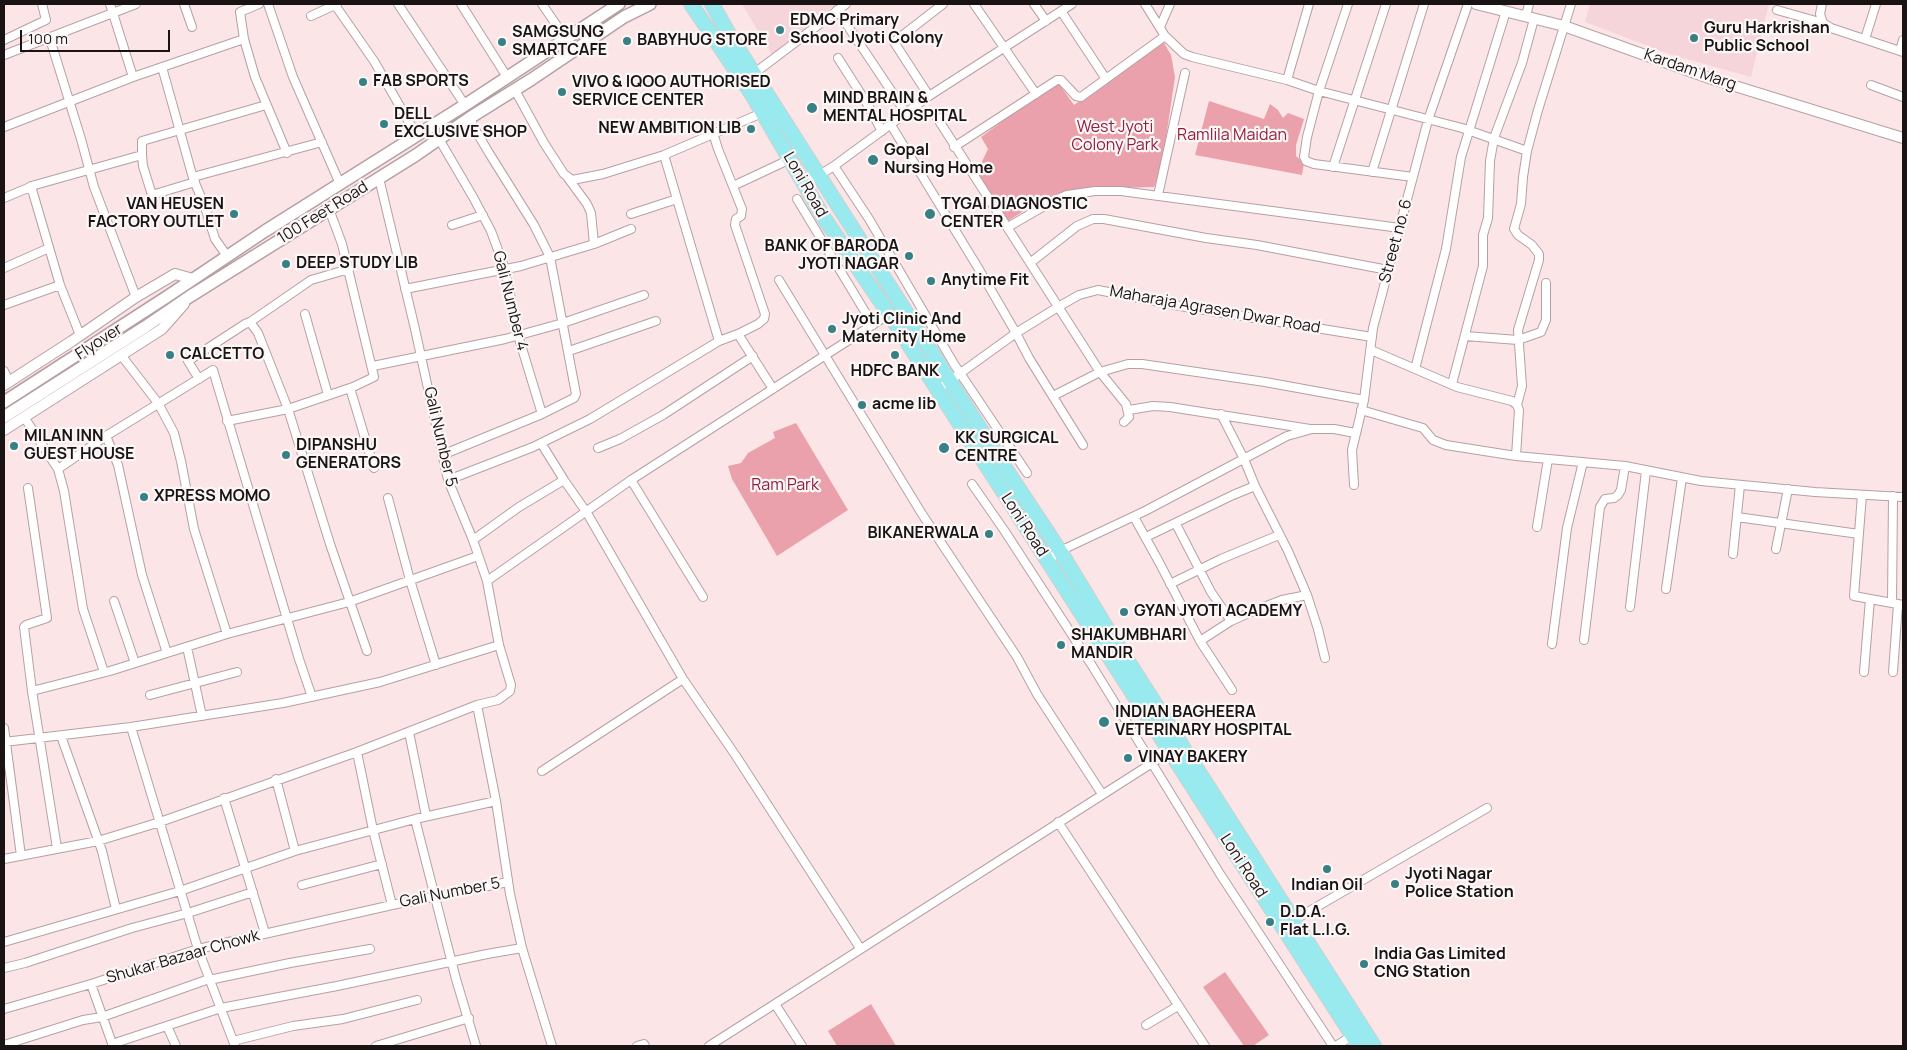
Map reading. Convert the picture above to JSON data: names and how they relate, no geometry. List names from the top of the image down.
{
  "streets": {
    "highway": ["Loni Road"],
    "main road": ["100 Feet Road", "Flyover"],
    "street": [
      "Kardam Marg",
      "Street no. 6",
      "Gali Number 4",
      "Maharaja Agrasen Dwar Road",
      "Gali Number 5",
      "Shukar Bazaar Chowk"
    ]
  },
  "crossings": [
    ["Loni Road", "Maharaja Agrasen Dwar Road"],
    ["100 Feet Road", "Gali Number 4"],
    ["100 Feet Road", "Flyover"],
    ["100 Feet Road", "Gali Number 5"],
    ["Street no. 6", "Maharaja Agrasen Dwar Road"],
    ["Gali Number 5", "Shukar Bazaar Chowk"]
  ],
  "parks": ["West Jyoti Colony Park", "Ramlila Maidan", "Ram Park"],
  "places": [
    "EDMC Primary School Jyoti Colony",
    "Guru Harkrishan Public School",
    "BABYHUG STORE",
    "SAMGSUNG SMARTCAFE",
    "FAB SPORTS",
    "VIVO & IQOO AUTHORISED SERVICE CENTER",
    "MIND BRAIN & MENTAL HOSPITAL",
    "DELL EXCLUSIVE SHOP",
    "NEW AMBITION LIB",
    "Gopal Nursing Home",
    "VAN HEUSEN FACTORY OUTLET",
    "TYGAI DIAGNOSTIC CENTER",
    "BANK OF BARODA JYOTI NAGAR",
    "DEEP STUDY LIB",
    "Anytime Fit",
    "Jyoti Clinic And Maternity Home",
    "CALCETTO",
    "HDFC BANK",
    "acme lib",
    "MILAN INN GUEST HOUSE",
    "KK SURGICAL CENTRE",
    "DIPANSHU GENERATORS",
    "XPRESS MOMO",
    "BIKANERWALA",
    "GYAN JYOTI ACADEMY",
    "SHAKUMBHARI MANDIR",
    "INDIAN BAGHEERA VETERINARY HOSPITAL",
    "VINAY BAKERY",
    "Indian Oil",
    "Jyoti Nagar Police Station",
    "D.D.A. Flat L.I.G.",
    "India Gas Limited CNG Station"
  ],
  "scale_bar": "100 m"
}
